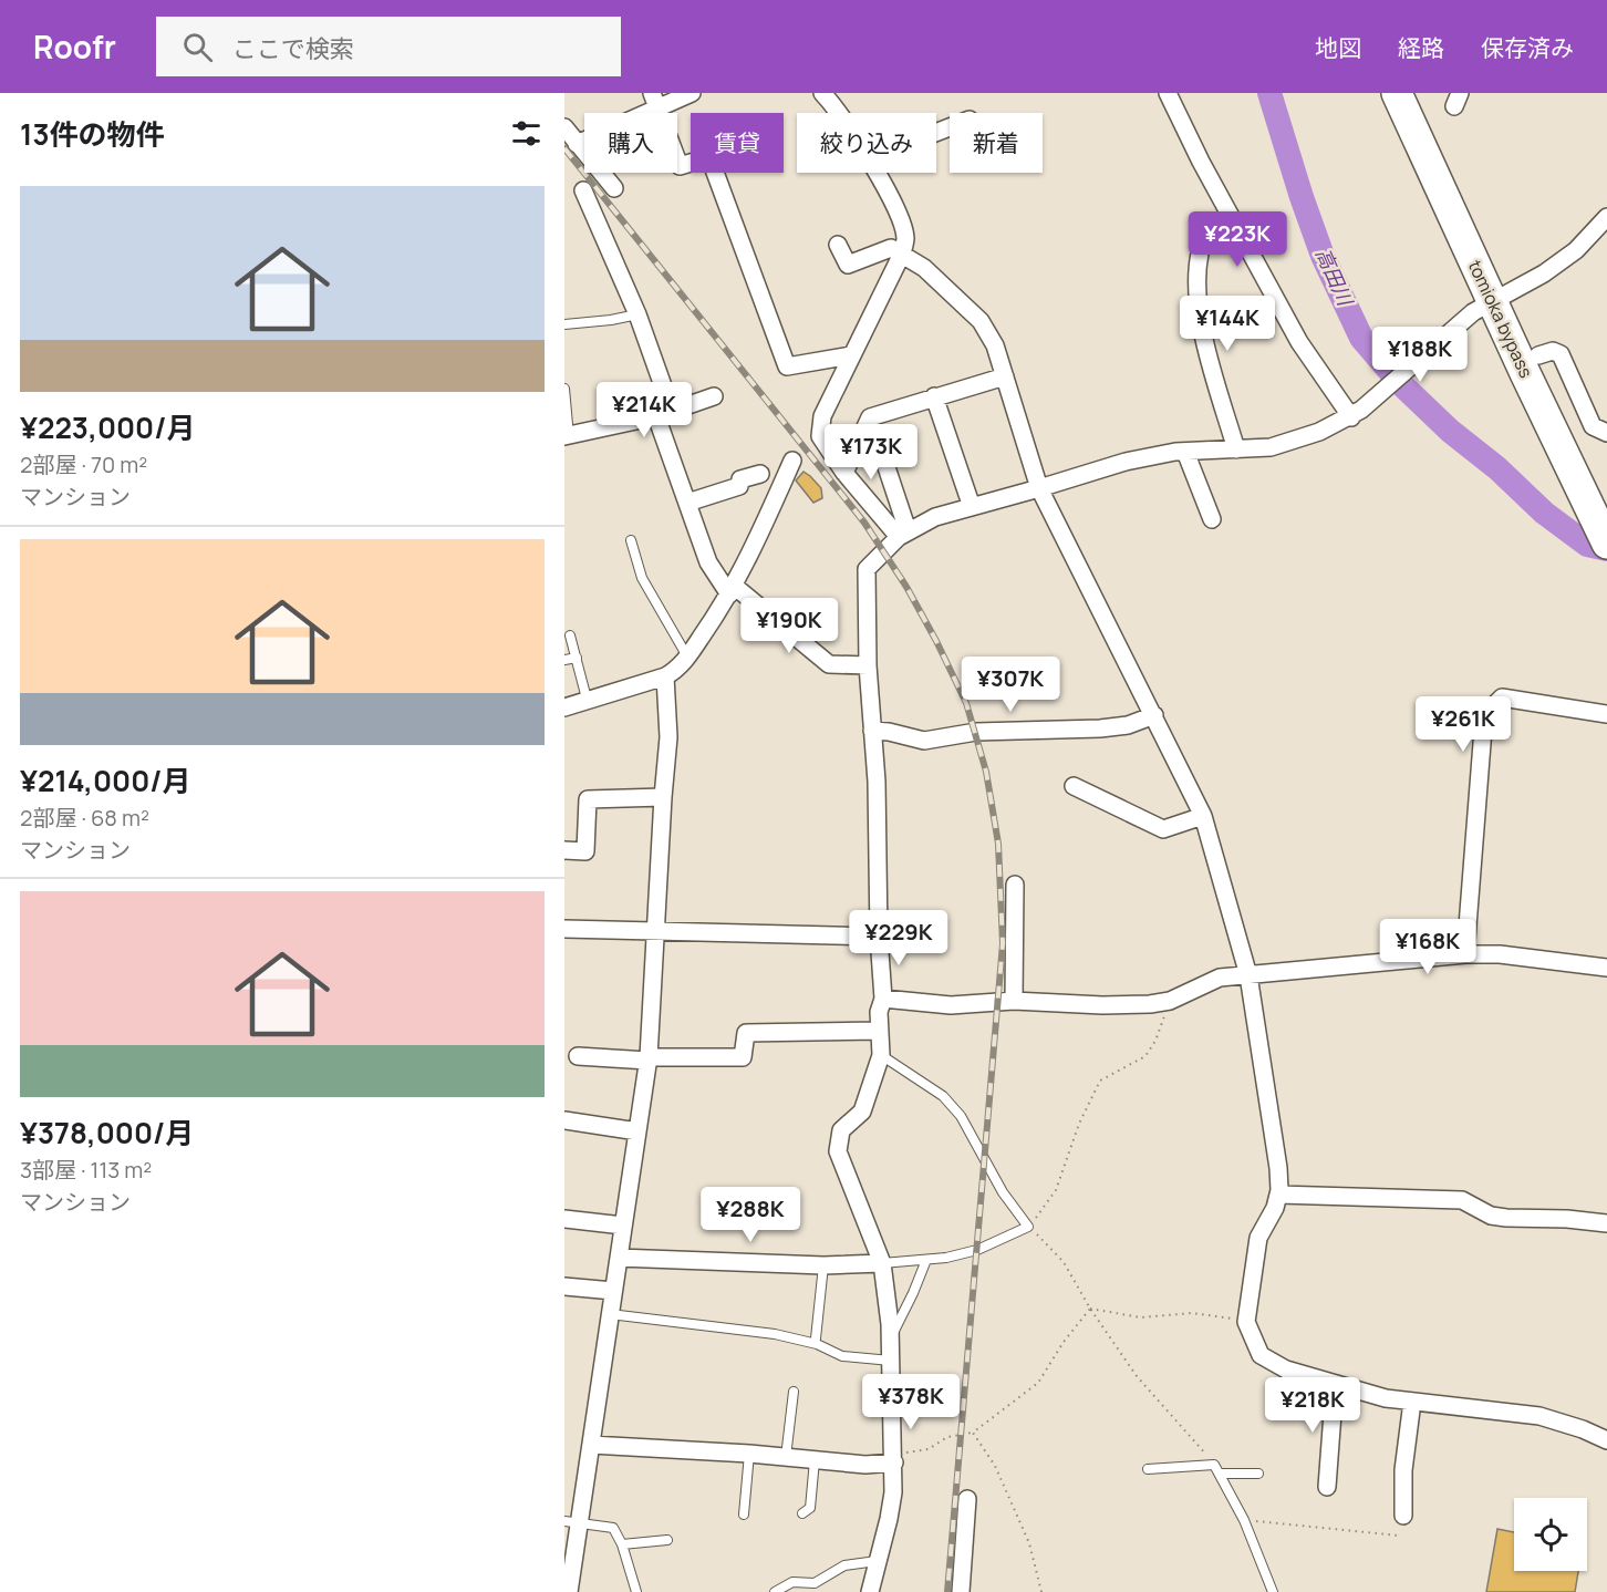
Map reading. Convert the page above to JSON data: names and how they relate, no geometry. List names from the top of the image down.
{
  "streets": {
    "highway": ["tomioka bypass"]
  },
  "water": ["高田川"],
  "page": {
    "header": "Roofr",
    "search": "ここで検索",
    "nav": ["地図", "経路", "保存済み"],
    "heading": "13件の物件",
    "chip": [
      "購入",
      "賃貸",
      "絞り込み",
      "新着"
    ],
    "list": [
      {
        "name": "¥223,000/月",
        "note": "2部屋 · 70 m² · マンション"
      },
      {
        "name": "¥214,000/月",
        "note": "2部屋 · 68 m² · マンション"
      },
      {
        "name": "¥378,000/月",
        "note": "3部屋 · 113 m² · マンション"
      }
    ],
    "price": [
      "¥223K",
      "¥144K",
      "¥188K",
      "¥214K",
      "¥173K",
      "¥190K",
      "¥307K",
      "¥261K",
      "¥229K",
      "¥168K",
      "¥288K",
      "¥378K",
      "¥218K"
    ]
  }
}
